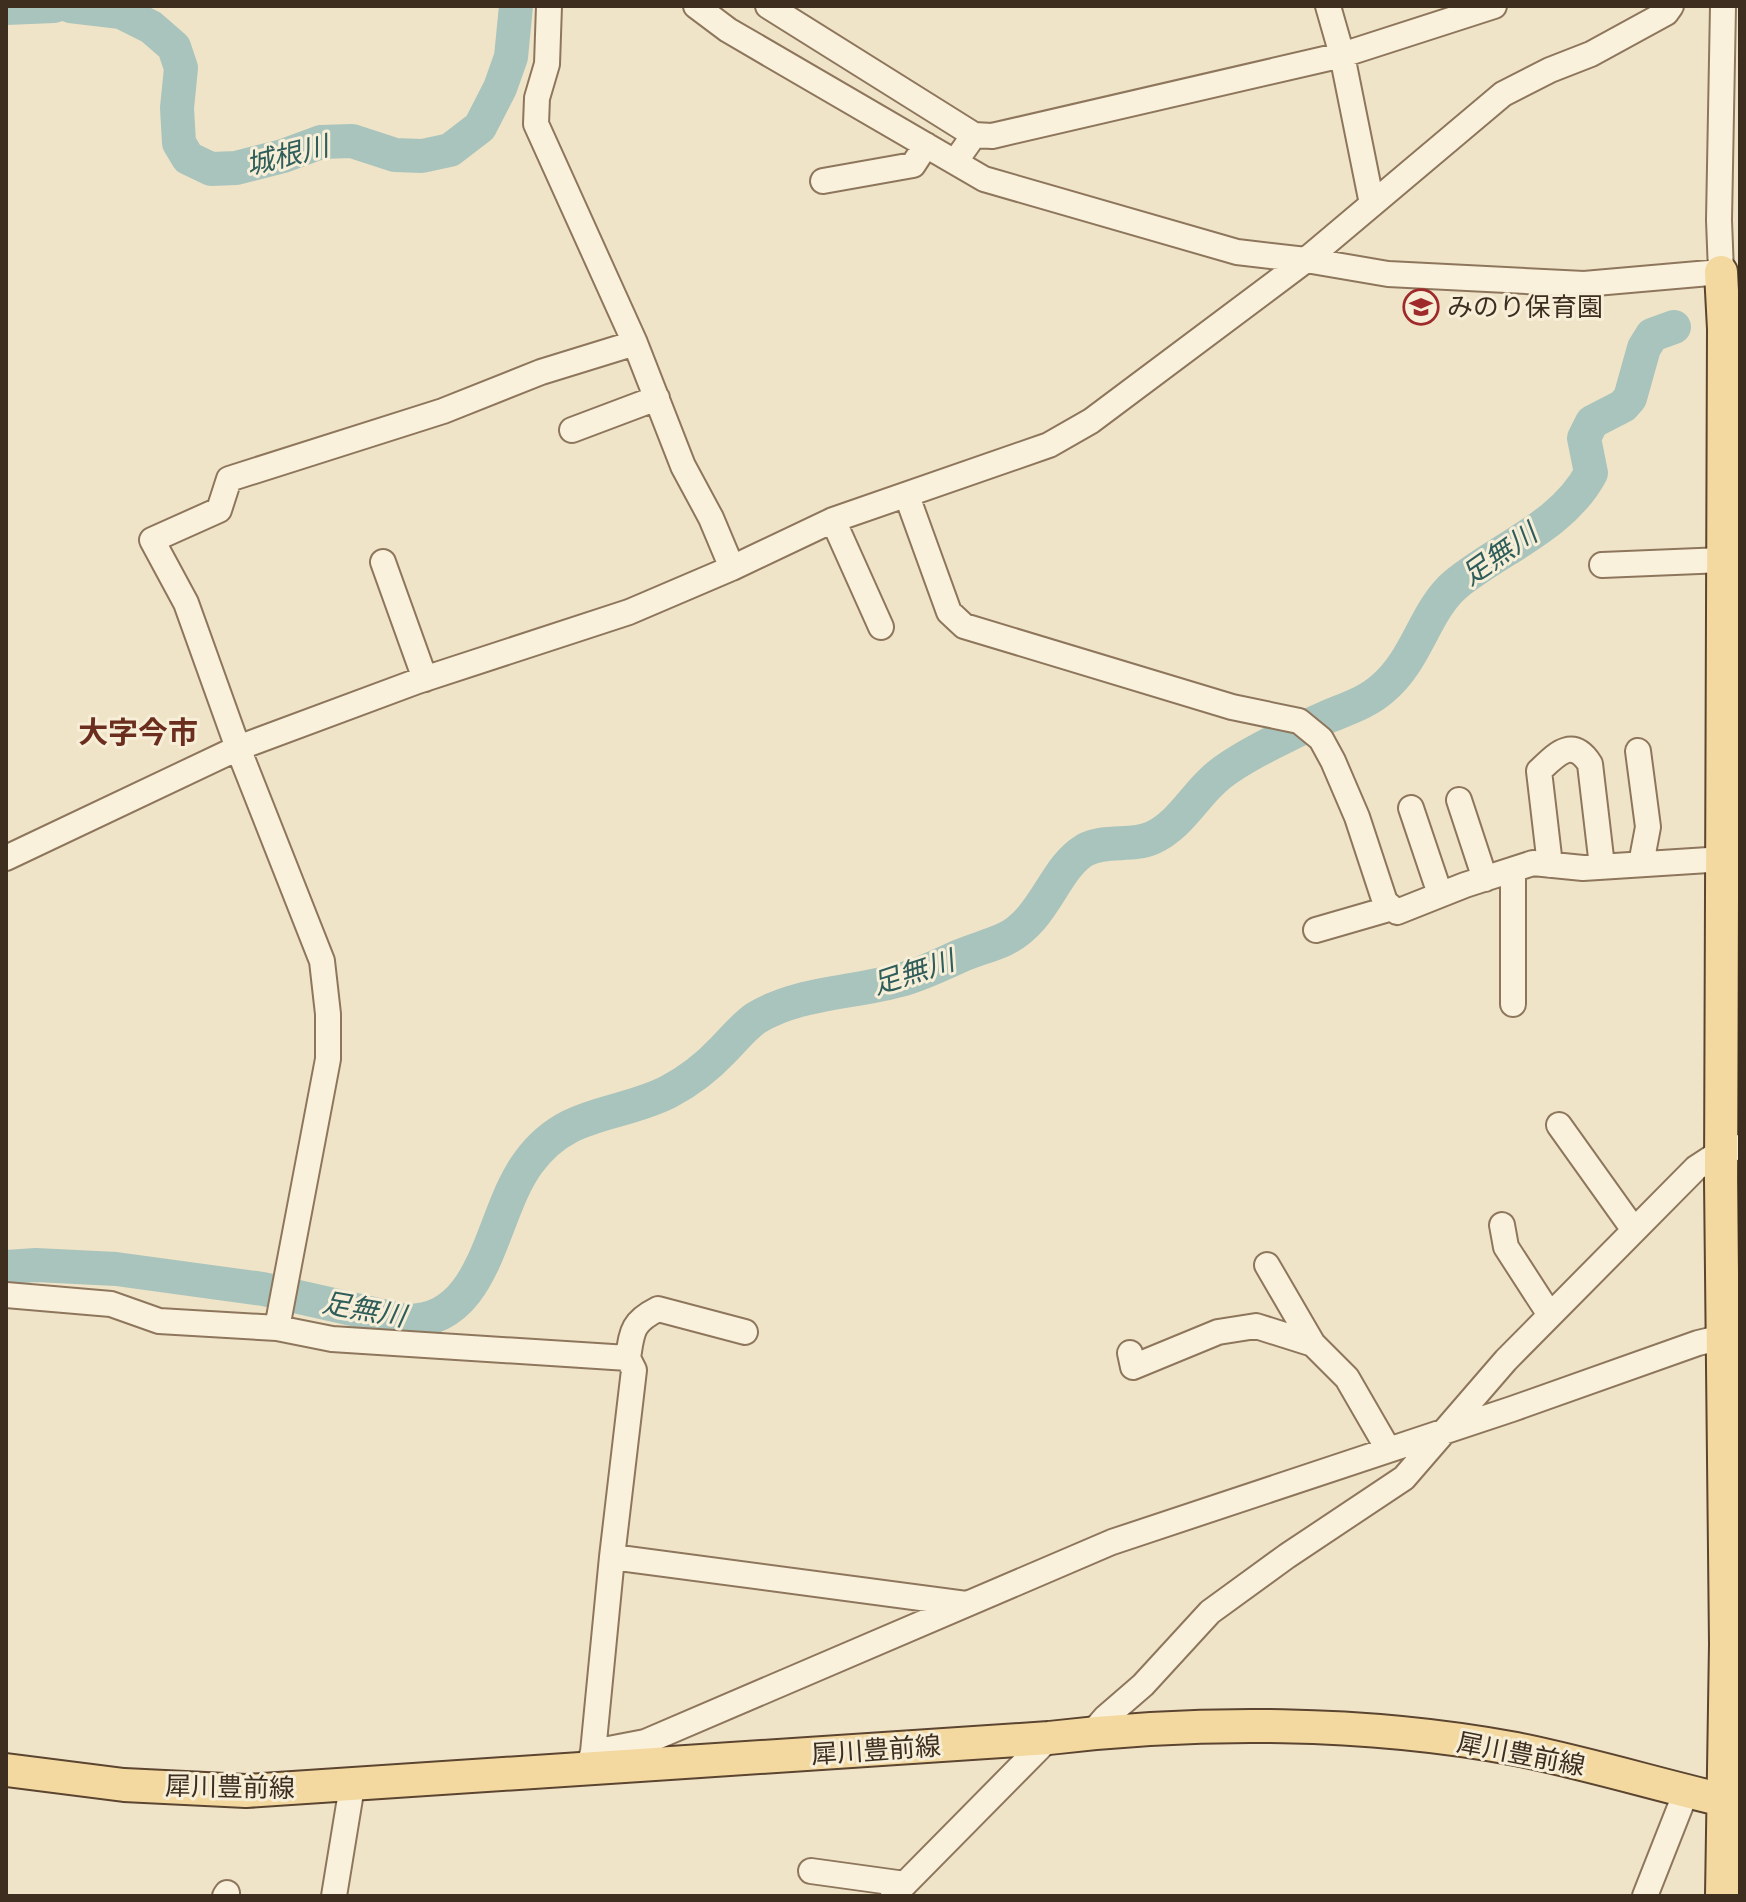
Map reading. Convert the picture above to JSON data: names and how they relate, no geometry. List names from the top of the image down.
{
  "streets": {
    "main road": ["犀川豊前線"]
  },
  "districts": ["大字今市"],
  "water": ["城根川", "足無川"],
  "places": {
    "school or university": ["みのり保育園"]
  }
}
